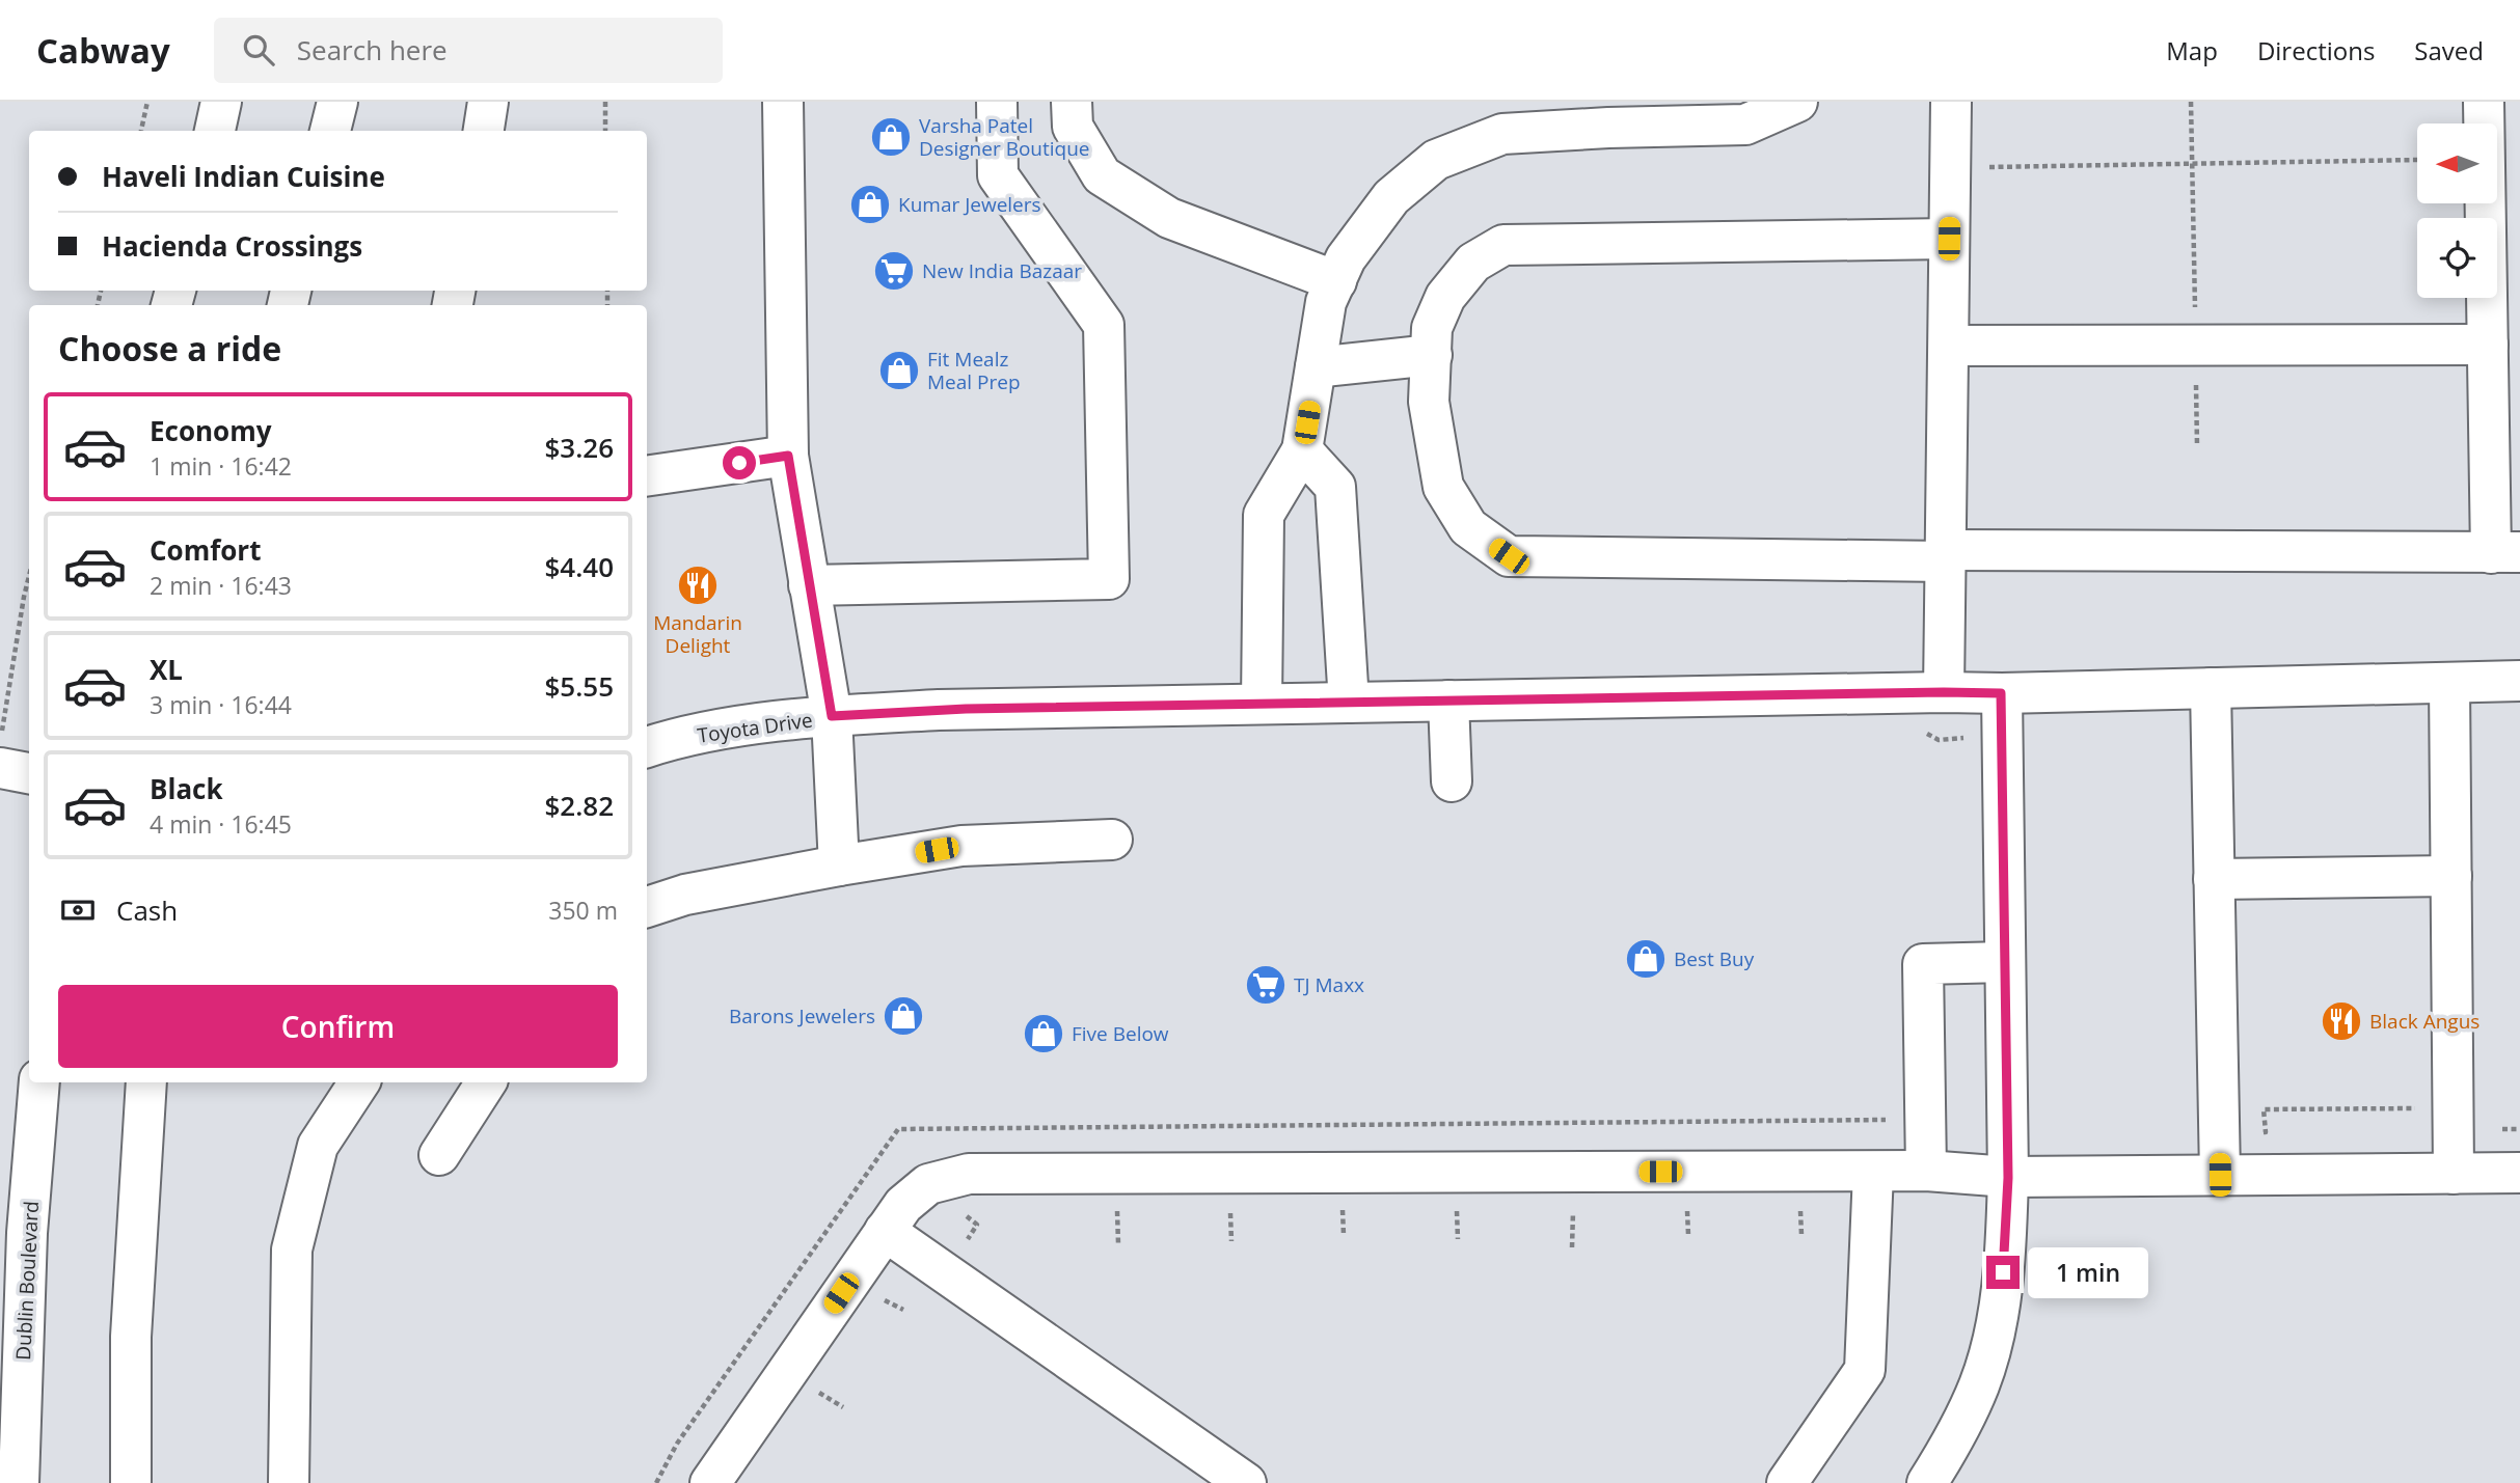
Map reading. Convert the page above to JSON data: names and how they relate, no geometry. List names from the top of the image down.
{
  "streets": {
    "street": ["Toyota Drive", "Dublin Boulevard"]
  },
  "places": {
    "shop": [
      "Varsha Patel Designer Boutique",
      "Kumar Jewelers",
      "Fit Mealz Meal Prep",
      "Best Buy",
      "Barons Jewelers",
      "Five Below"
    ],
    "supermarket": ["New India Bazaar", "TJ Maxx"],
    "restaurant": ["Mandarin Delight", "Black Angus"]
  },
  "north": "left",
  "page": {
    "header": "Cabway",
    "search": "Search here",
    "nav": ["Map", "Directions", "Saved"],
    "banner": ["Haveli Indian Cuisine", "Hacienda Crossings"],
    "heading": "Choose a ride",
    "list": [
      {
        "name": "Economy",
        "note": "1 min · 16:42",
        "value": "$3.26"
      },
      {
        "name": "Comfort",
        "note": "2 min · 16:43",
        "value": "$4.40"
      },
      {
        "name": "XL",
        "note": "3 min · 16:44",
        "value": "$5.55"
      },
      {
        "name": "Black",
        "note": "4 min · 16:45",
        "value": "$2.82"
      }
    ],
    "pay": ["Cash", "350 m"],
    "buttons": "Confirm",
    "bubble": "1 min"
  }
}
